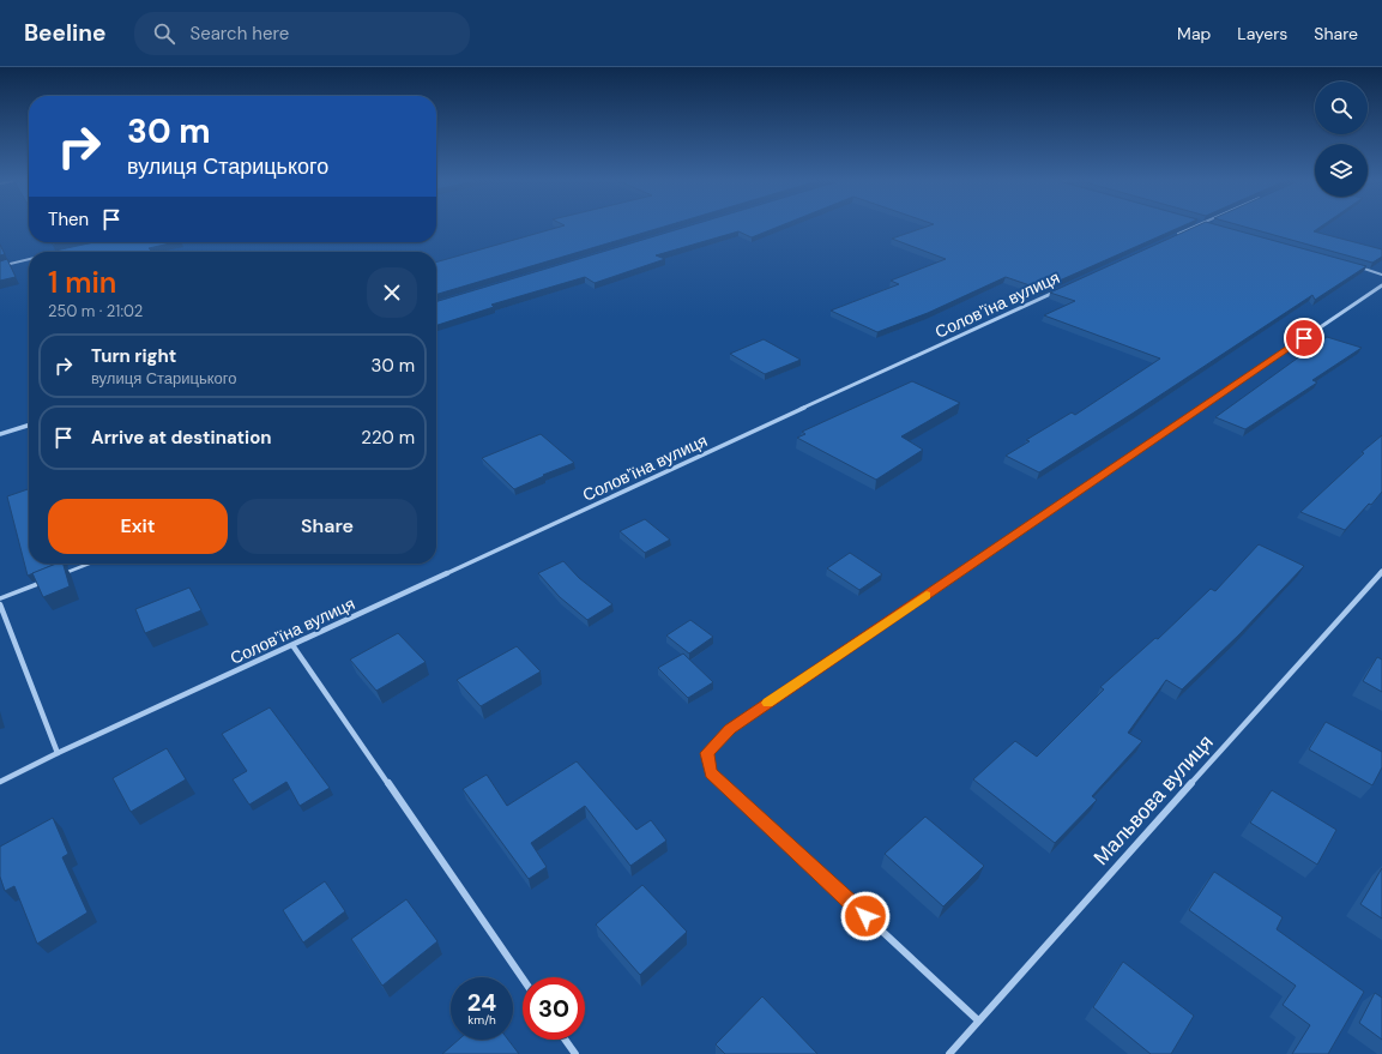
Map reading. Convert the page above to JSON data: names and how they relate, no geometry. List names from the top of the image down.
{
  "streets": {
    "street": ["Соловʼїна вулиця", "Мальвова вулиця"]
  },
  "page": {
    "header": "Beeline",
    "search": "Search here",
    "nav": ["Map", "Layers", "Share"],
    "turn": ["30 m", "вулиця Старицького"],
    "then": "Then",
    "heading": ["1 min", "250 m · 21:02"],
    "list": [
      {
        "name": "Turn right",
        "note": "вулиця Старицького",
        "value": "30 m"
      },
      {
        "name": "Arrive at destination",
        "value": "220 m"
      }
    ],
    "buttons": ["Exit", "Share"],
    "speed": "24 km/h",
    "limit": "30"
  }
}
